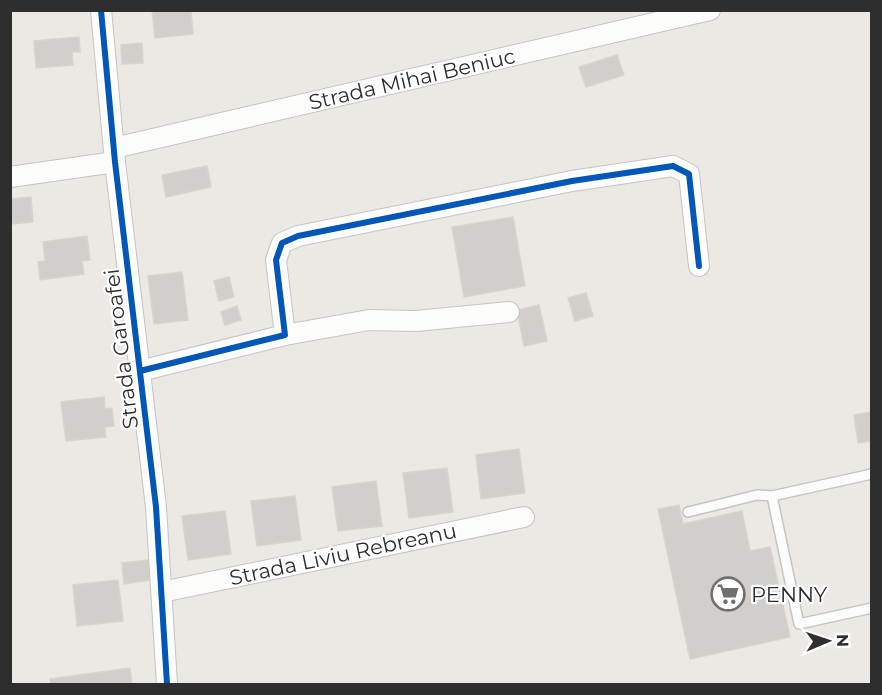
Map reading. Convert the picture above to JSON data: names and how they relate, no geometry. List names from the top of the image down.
{
  "streets": {
    "street": ["Strada Mihai Beniuc", "Strada Garoafei", "Strada Liviu Rebreanu"]
  },
  "crossings": [
    ["Strada Mihai Beniuc", "Strada Garoafei"],
    ["Strada Garoafei", "Strada Liviu Rebreanu"]
  ],
  "places": {
    "supermarket": ["PENNY"]
  },
  "north": "right"
}
